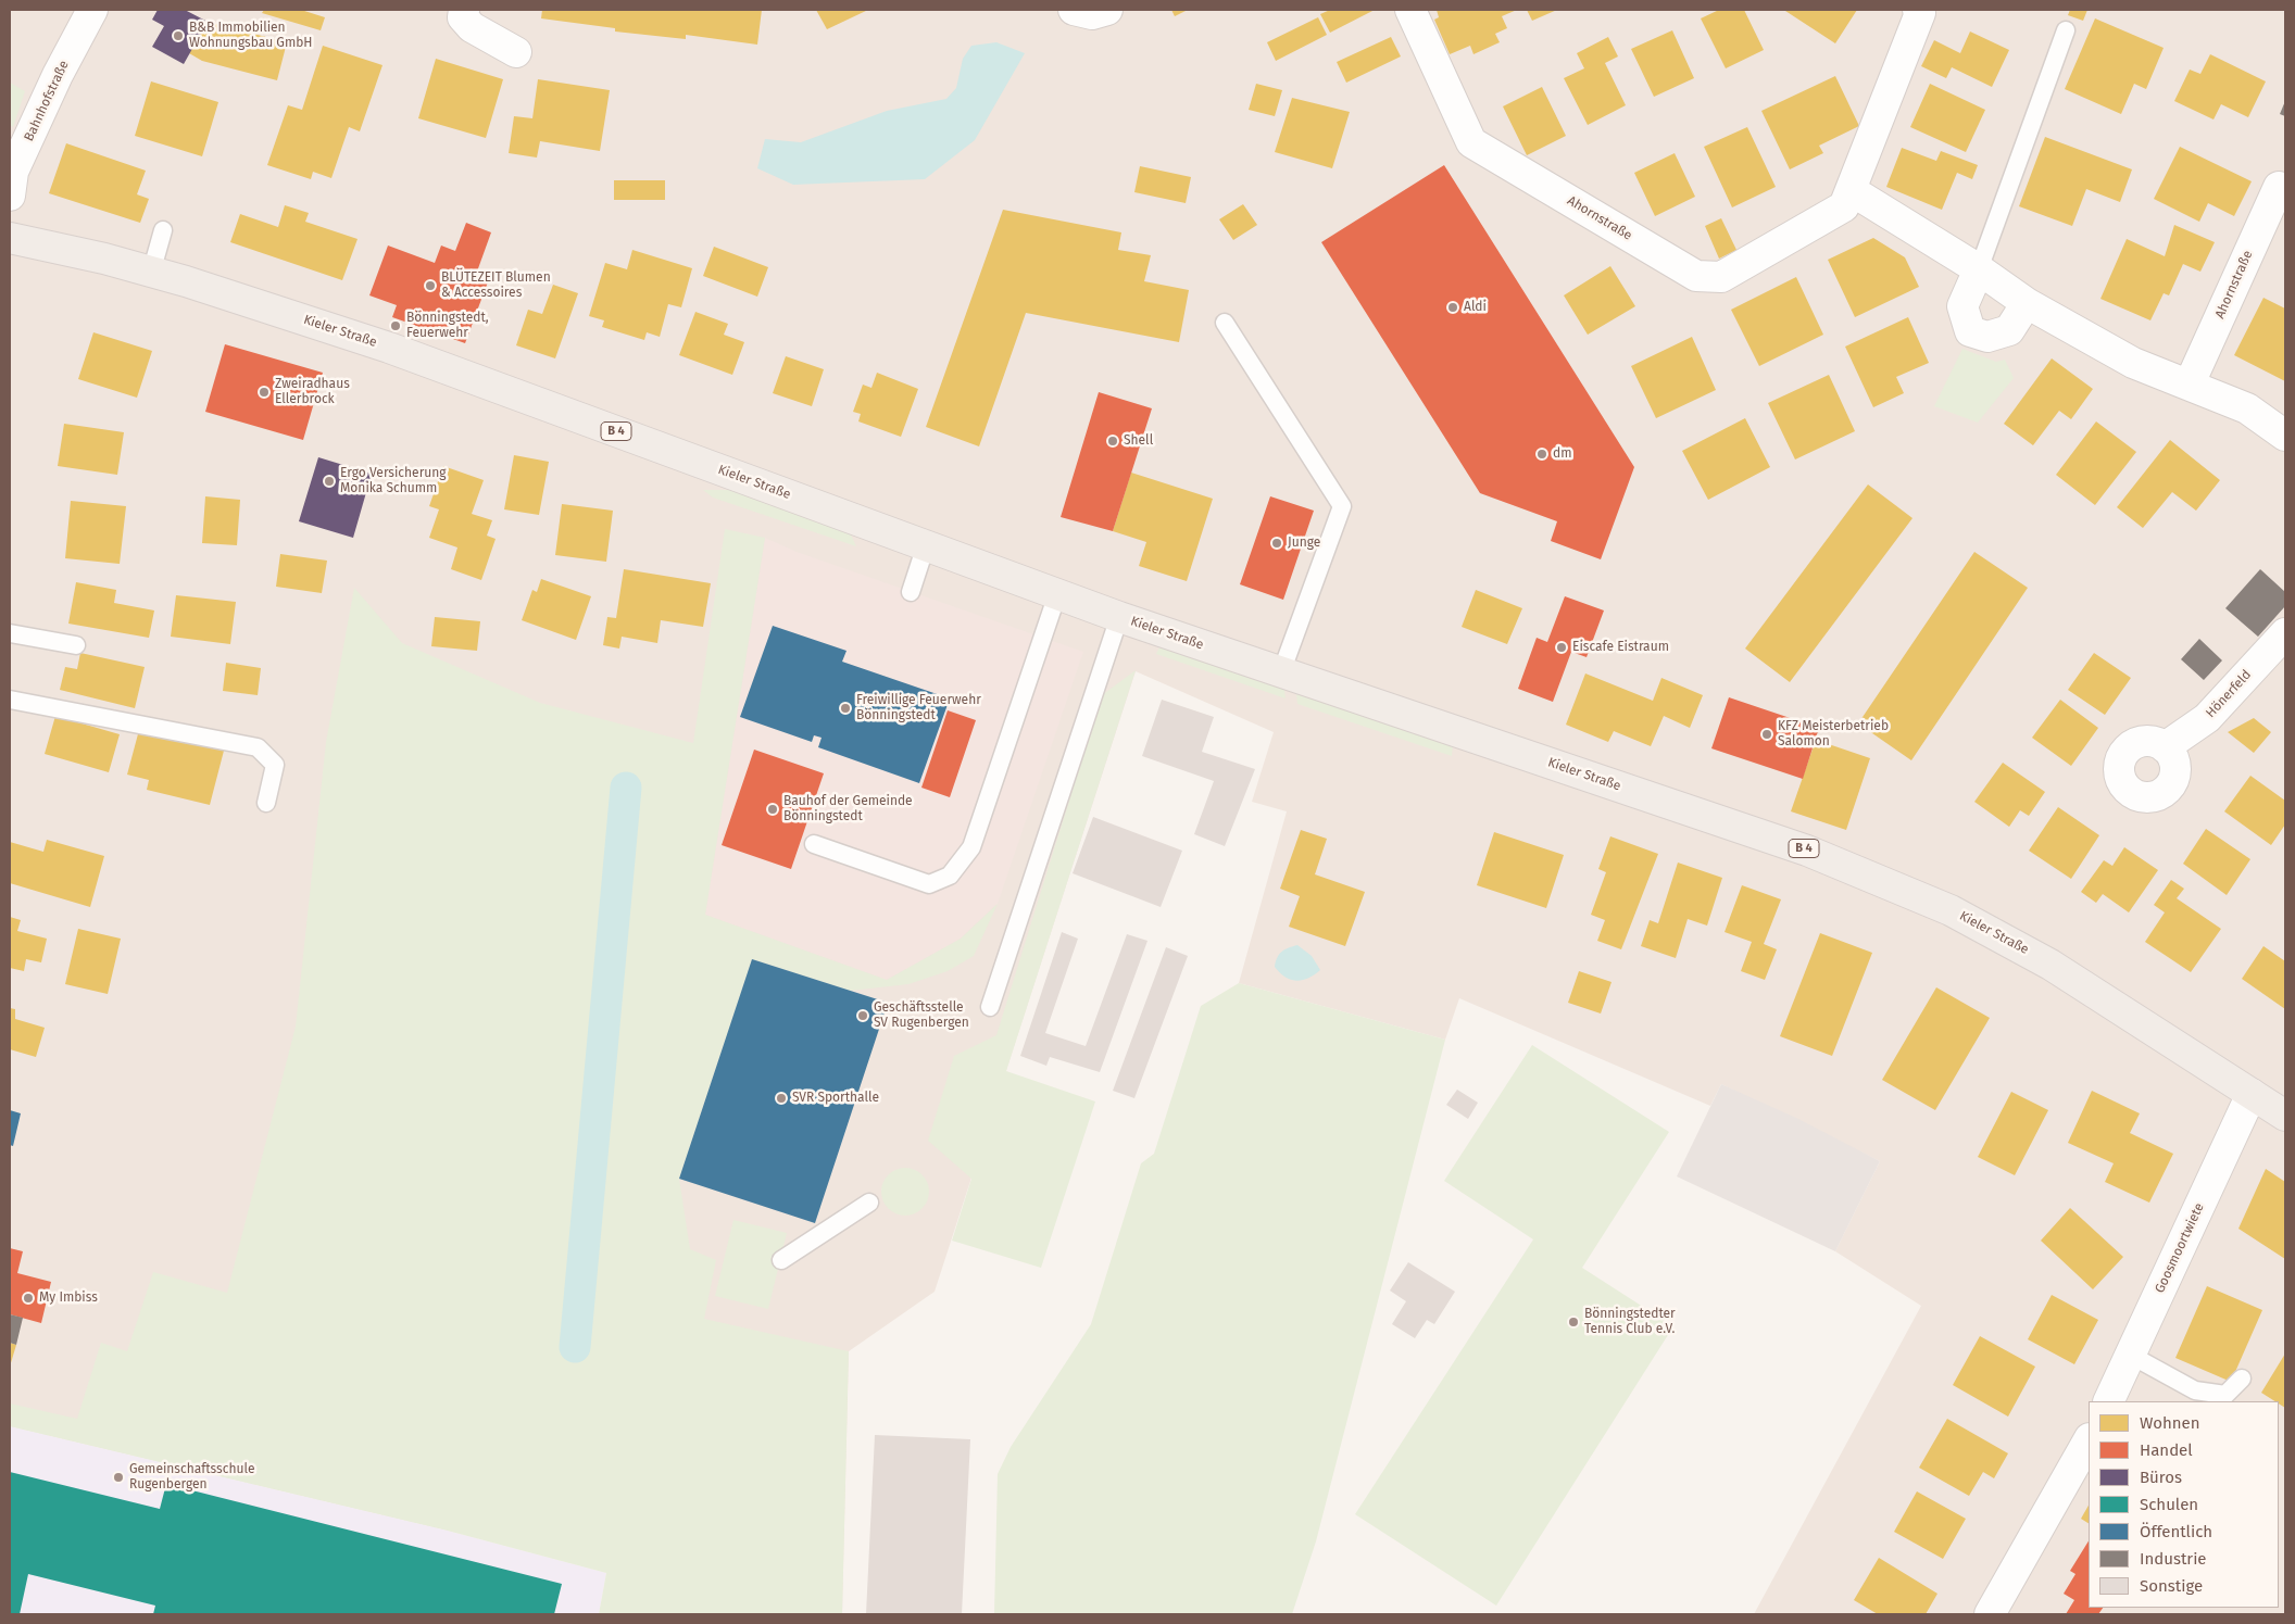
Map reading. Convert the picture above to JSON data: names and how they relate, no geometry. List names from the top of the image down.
{
  "streets": {
    "main road": ["Kieler Straße", "B 4"],
    "street": [
      "Bahnhofstraße",
      "Ahornstraße",
      "Hönerfeld",
      "Goosmoortwiete"
    ]
  },
  "crossings": [
    ["Kieler Straße", "Goosmoortwiete"]
  ],
  "places": [
    "B&B Immobilien Wohnungsbau GmbH",
    "BLÜTEZEIT Blumen & Accessoires",
    "Aldi",
    "Bönningstedt, Feuerwehr",
    "Zweiradhaus Ellerbrock",
    "Shell",
    "dm",
    "Ergo Versicherung Monika Schumm",
    "Junge",
    "Eiscafe Eistraum",
    "Freiwillige Feuerwehr Bönningstedt",
    "KFZ Meisterbetrieb Salomon",
    "Bauhof der Gemeinde Bönningstedt",
    "Geschäftsstelle SV Rugenbergen",
    "SVR Sporthalle",
    "My Imbiss",
    "Bönningstedter Tennis Club e.V.",
    "Gemeinschaftsschule Rugenbergen"
  ],
  "legend": [
    "Wohnen",
    "Handel",
    "Büros",
    "Schulen",
    "Öffentlich",
    "Industrie",
    "Sonstige"
  ]
}
